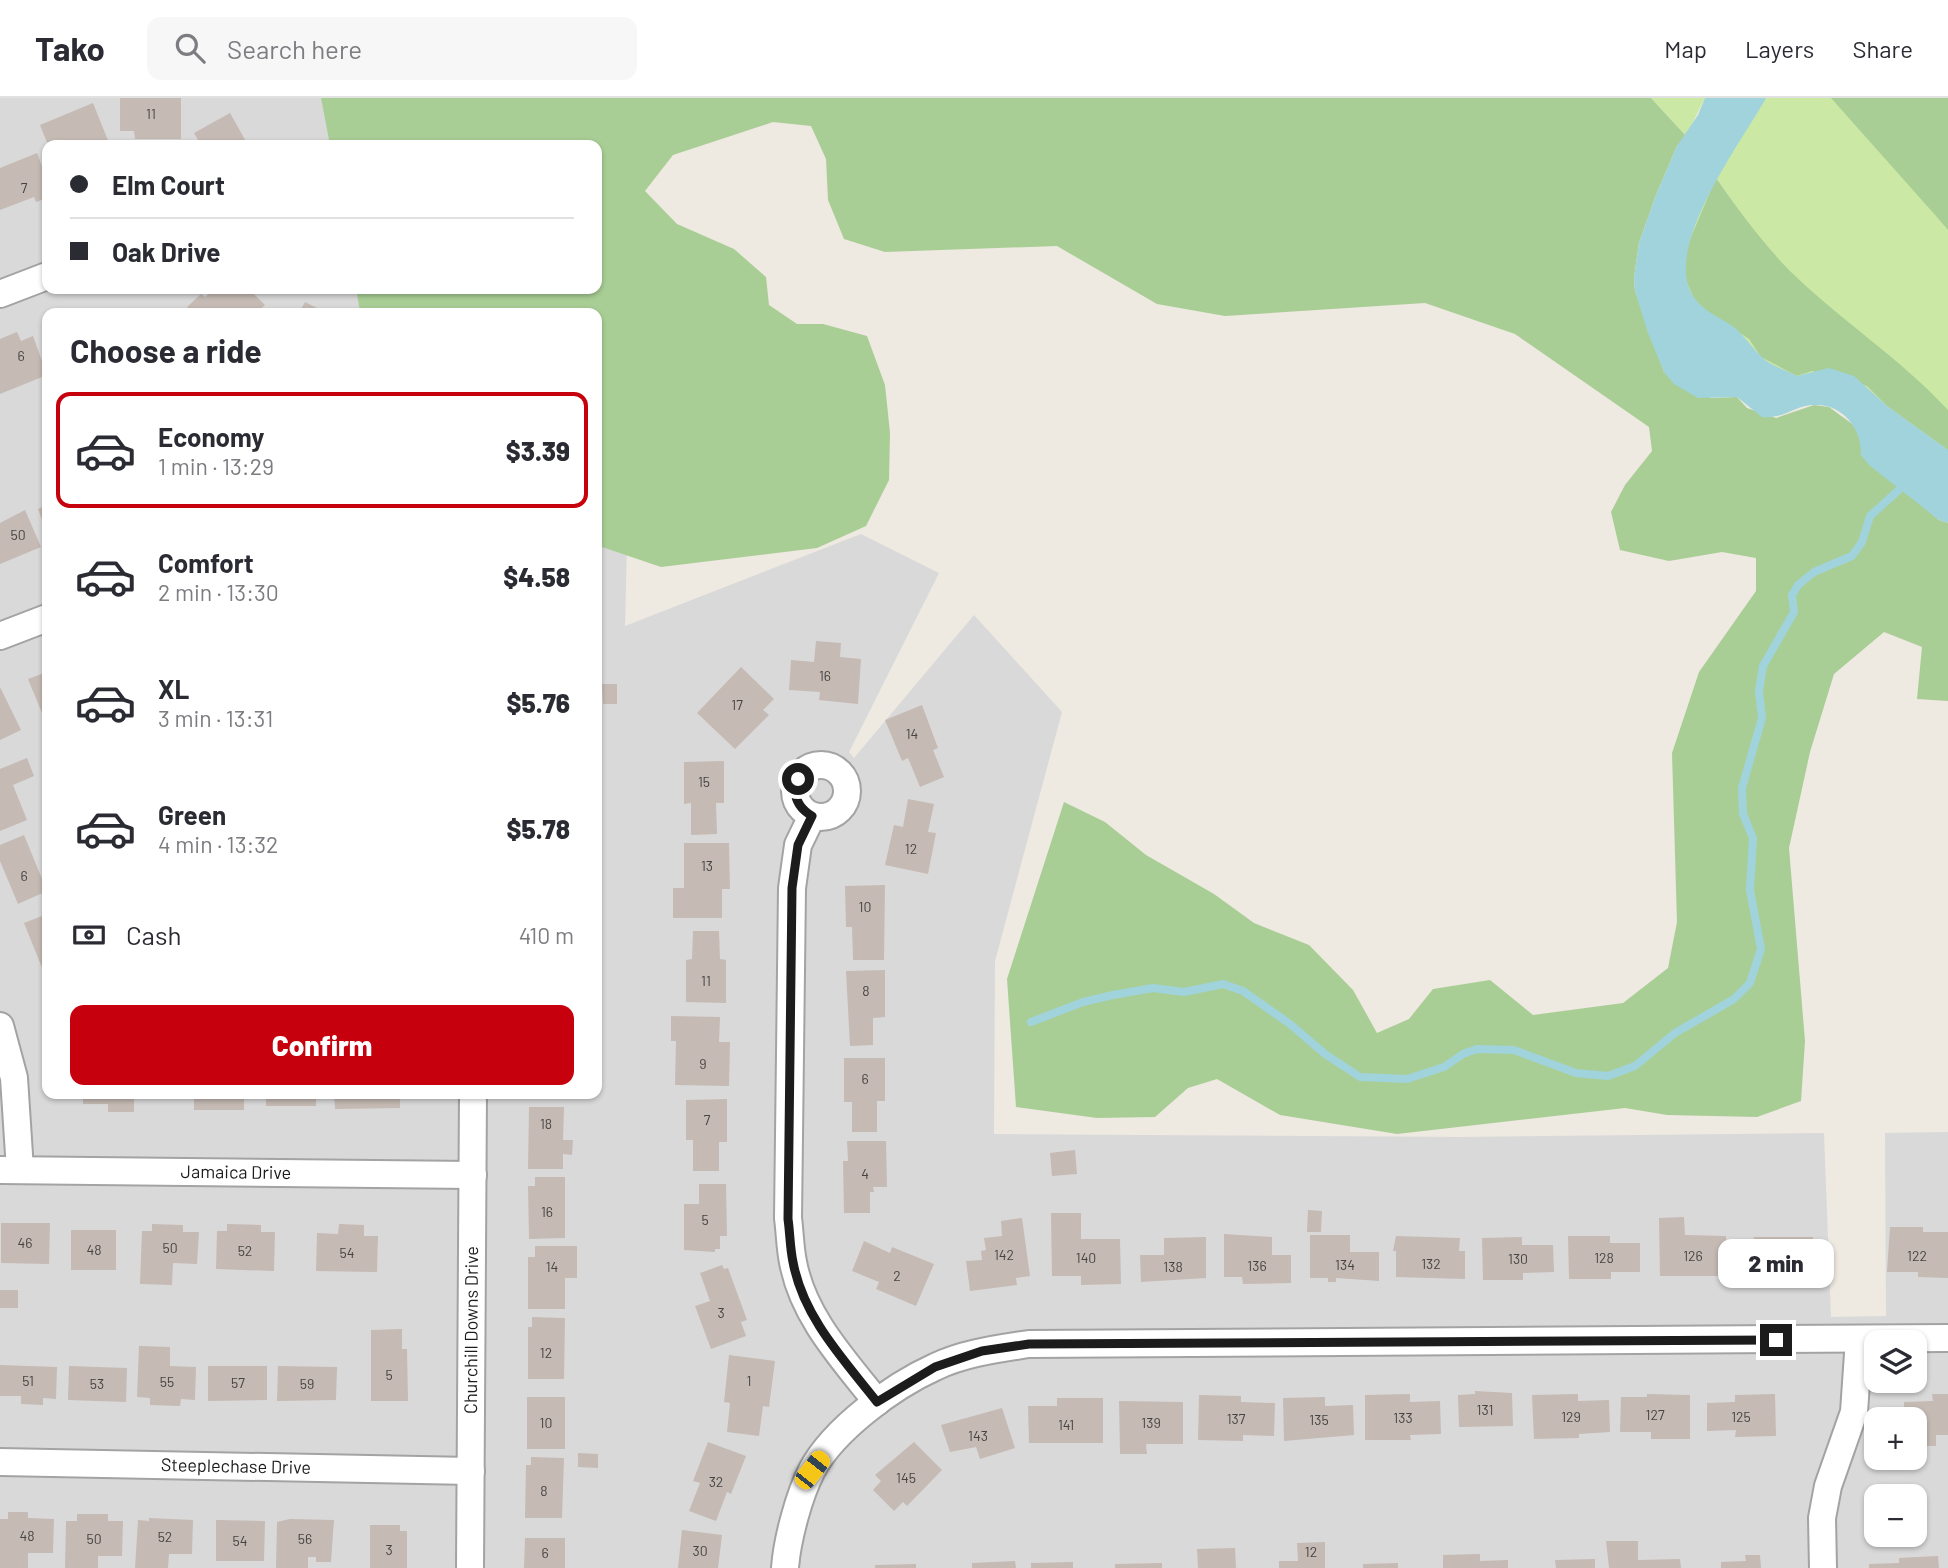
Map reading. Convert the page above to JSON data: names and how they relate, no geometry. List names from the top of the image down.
{
  "streets": {
    "street": ["Jamaica Drive", "Churchill Downs Drive", "Steeplechase Drive"]
  },
  "crossings": [
    ["Jamaica Drive", "Churchill Downs Drive"],
    ["Churchill Downs Drive", "Steeplechase Drive"]
  ],
  "house_numbers": [
    "11",
    "7",
    "6",
    "50",
    "16",
    "17",
    "14",
    "15",
    "12",
    "13",
    "6",
    "10",
    "11",
    "8",
    "9",
    "6",
    "7",
    "18",
    "4",
    "16",
    "5",
    "46",
    "50",
    "48",
    "52",
    "54",
    "142",
    "126",
    "122",
    "140",
    "128",
    "130",
    "132",
    "134",
    "136",
    "14",
    "138",
    "2",
    "3",
    "12",
    "5",
    "51",
    "1",
    "55",
    "57",
    "53",
    "59",
    "131",
    "127",
    "129",
    "125",
    "133",
    "137",
    "135",
    "10",
    "139",
    "141",
    "143",
    "145",
    "32",
    "8",
    "48",
    "52",
    "50",
    "56",
    "54",
    "3",
    "30",
    "12",
    "6"
  ],
  "page": {
    "header": "Tako",
    "search": "Search here",
    "nav": ["Map", "Layers", "Share"],
    "banner": ["Elm Court", "Oak Drive"],
    "heading": "Choose a ride",
    "list": [
      {
        "name": "Economy",
        "note": "1 min · 13:29",
        "value": "$3.39"
      },
      {
        "name": "Comfort",
        "note": "2 min · 13:30",
        "value": "$4.58"
      },
      {
        "name": "XL",
        "note": "3 min · 13:31",
        "value": "$5.76"
      },
      {
        "name": "Green",
        "note": "4 min · 13:32",
        "value": "$5.78"
      }
    ],
    "pay": ["Cash", "410 m"],
    "buttons": "Confirm",
    "bubble": "2 min",
    "map_buttons": ["+", "−"]
  }
}
